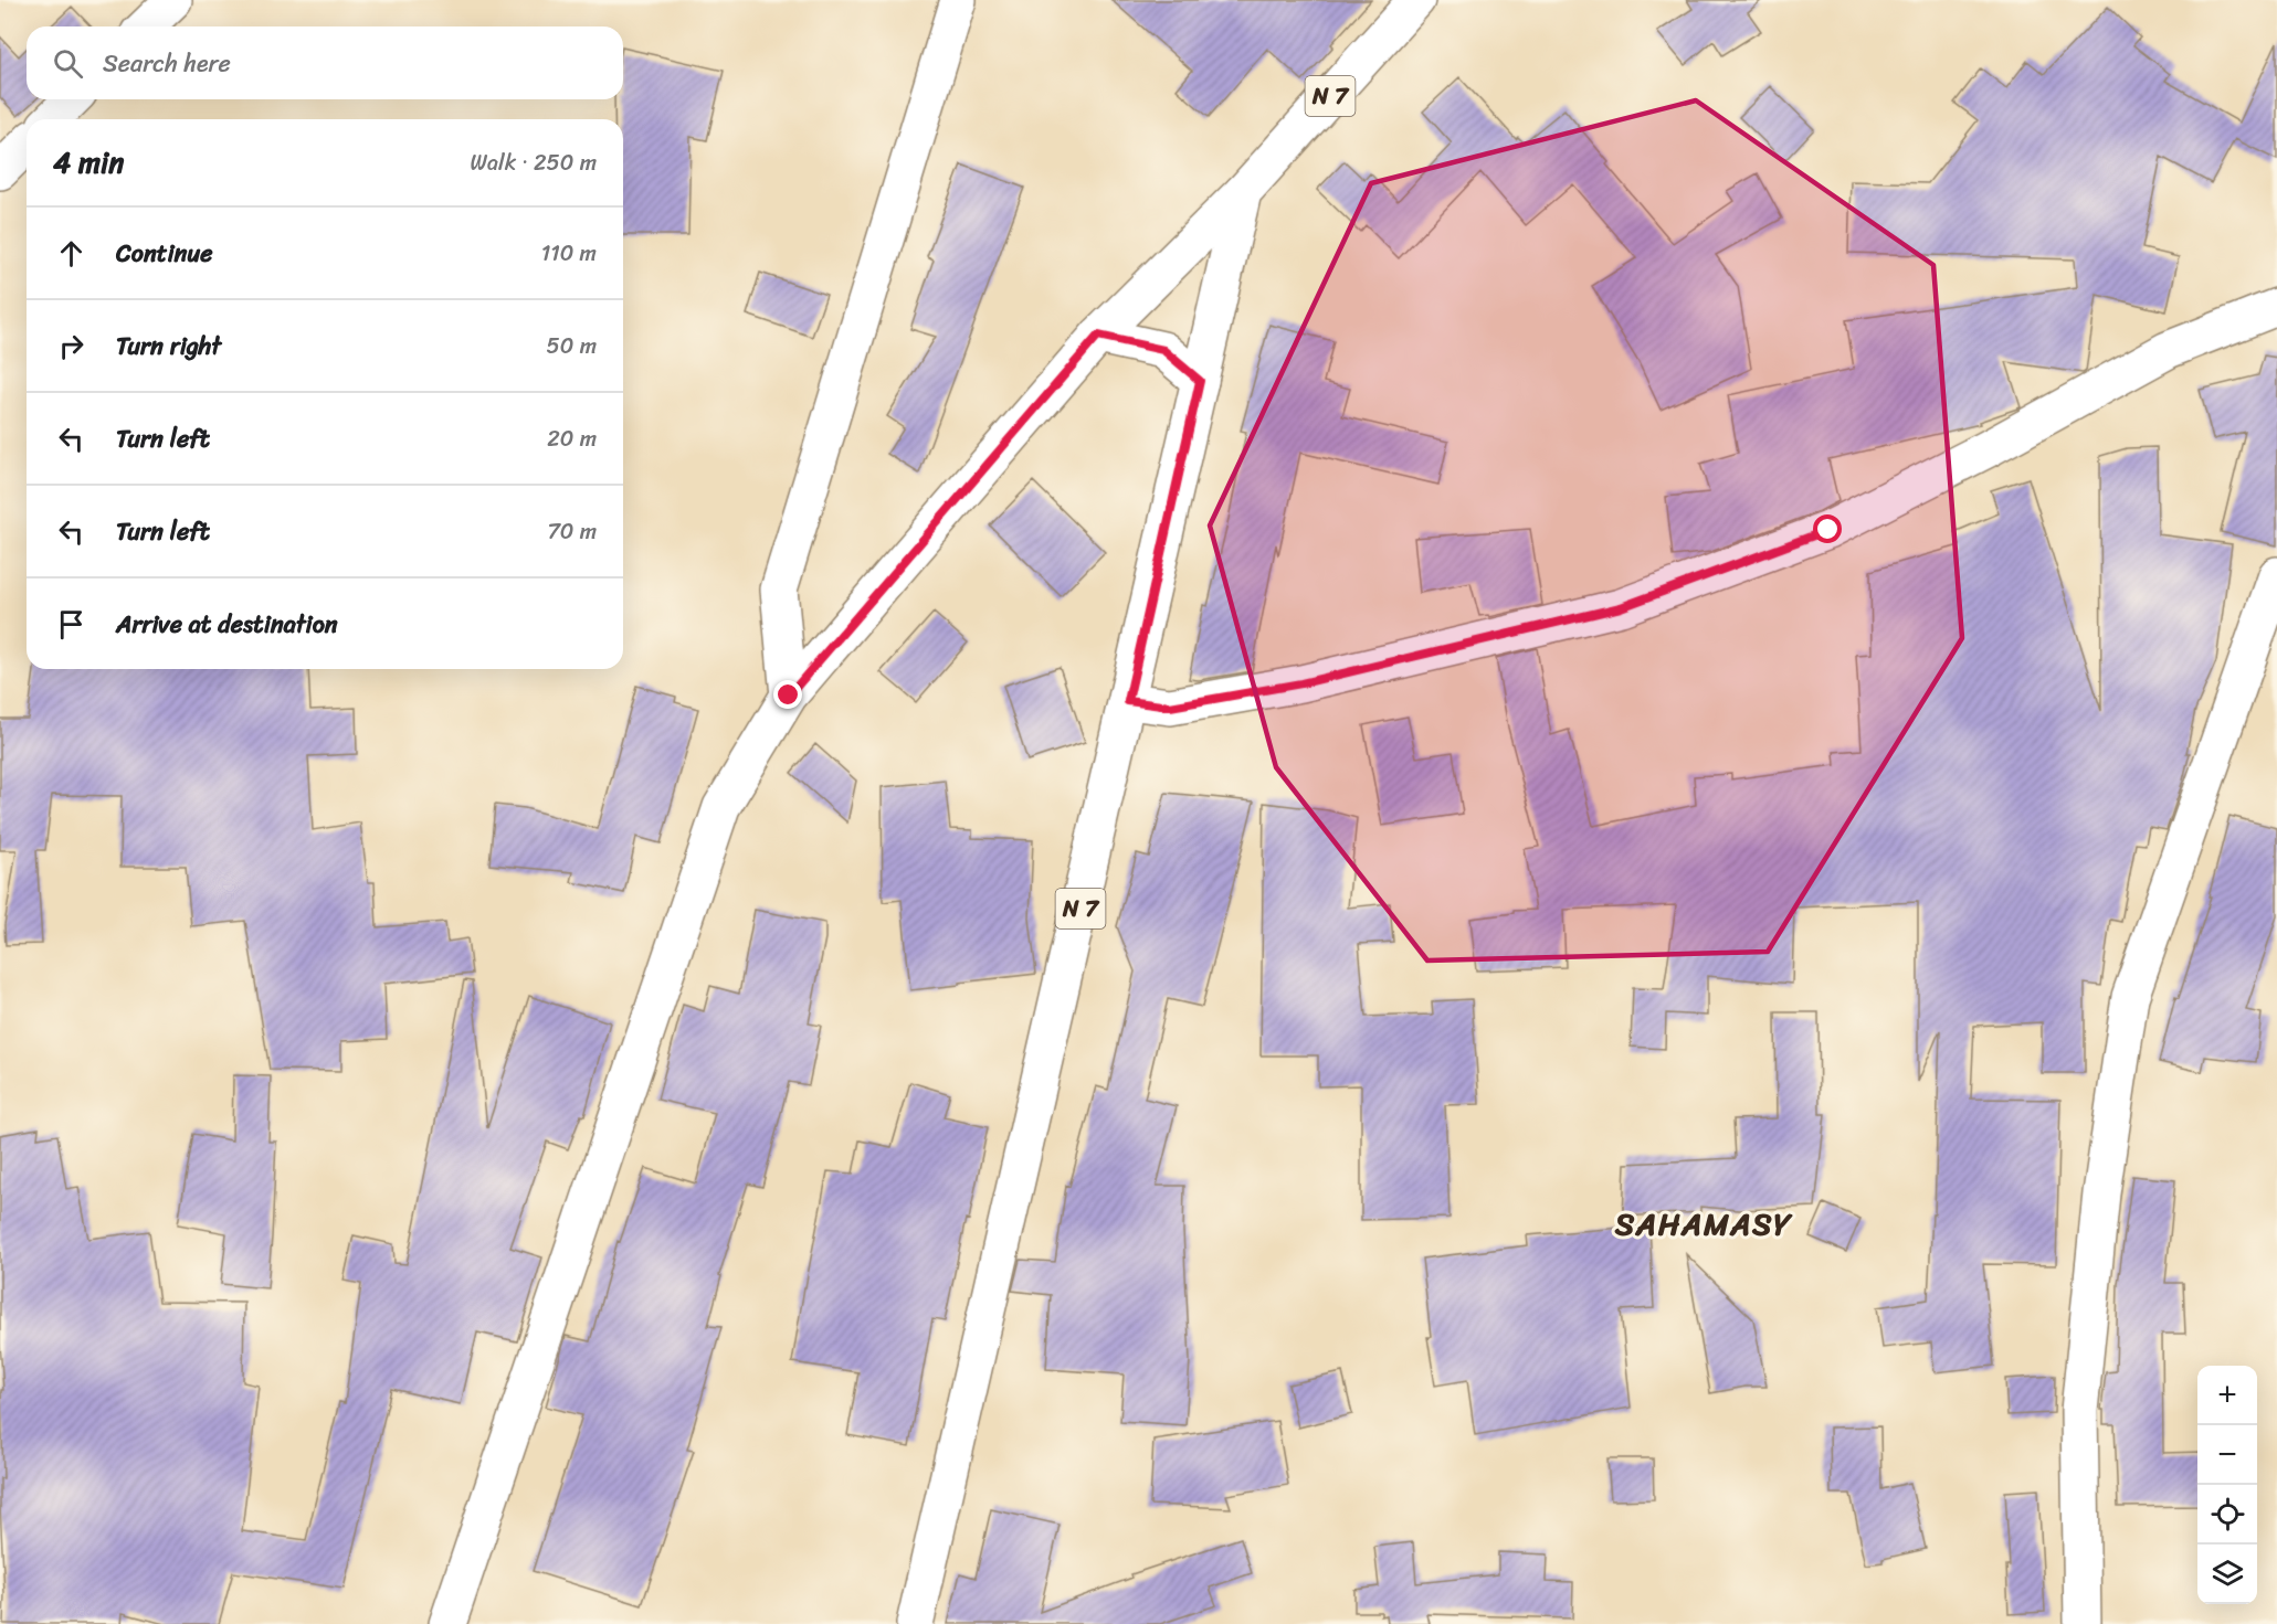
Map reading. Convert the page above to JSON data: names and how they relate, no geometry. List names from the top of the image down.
{
  "streets": {
    "street": ["N 7"]
  },
  "districts": ["SAHAMASY"],
  "page": {
    "search": "Search here",
    "heading": ["4 min", "Walk · 250 m"],
    "list": [
      ["Continue", "110 m"],
      ["Turn right", "50 m"],
      ["Turn left", "20 m"],
      ["Turn left", "70 m"],
      "Arrive at destination"
    ],
    "map_buttons": ["+", "−"]
  }
}
